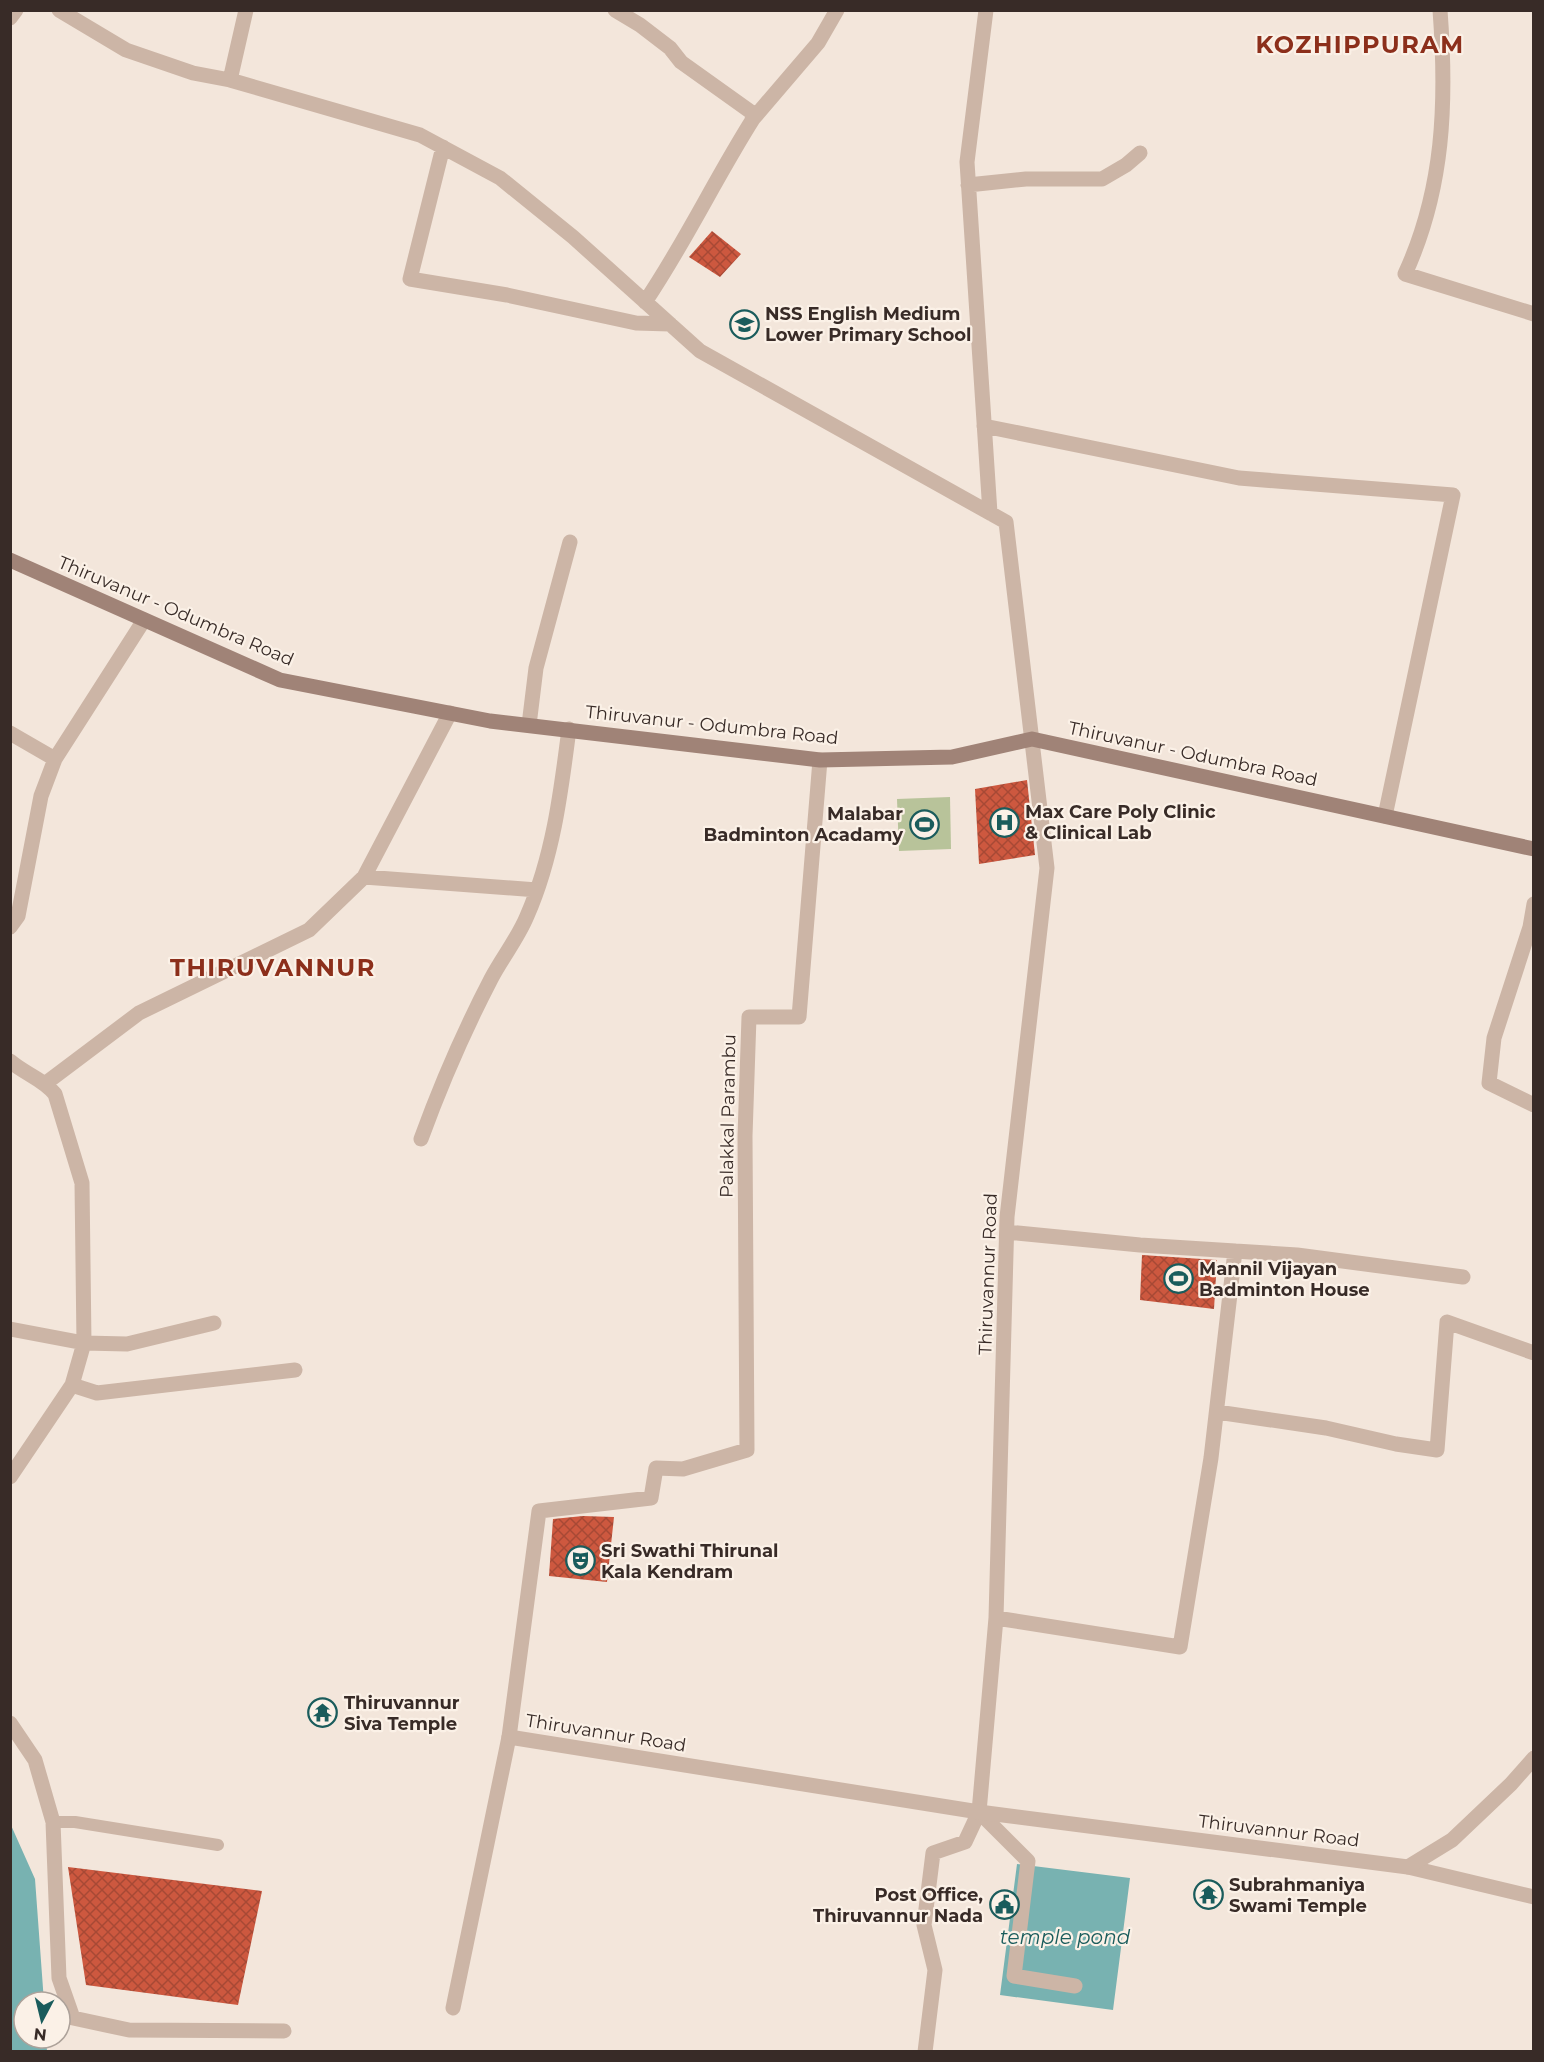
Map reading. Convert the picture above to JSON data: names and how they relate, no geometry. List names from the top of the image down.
{
  "streets": {
    "main road": ["Thiruvanur - Odumbra Road"],
    "street": ["Palakkal Parambu", "Thiruvannur Road"]
  },
  "crossings": [
    ["Thiruvanur - Odumbra Road", "Palakkal Parambu"],
    ["Thiruvanur - Odumbra Road", "Thiruvannur Road"],
    ["Palakkal Parambu", "Thiruvannur Road"]
  ],
  "districts": ["KOZHIPPURAM", "THIRUVANNUR"],
  "water": ["temple pond"],
  "places": {
    "school or university": ["NSS English Medium Lower Primary School"],
    "hospital": ["Max Care Poly Clinic & Clinical Lab"],
    "sports": ["Malabar Badminton Acadamy", "Mannil Vijayan Badminton House"],
    "theatre": ["Sri Swathi Thirunal Kala Kendram"],
    "temple": ["Thiruvannur Siva Temple", "Subrahmaniya Swami Temple"],
    "public building": ["Post Office, Thiruvannur Nada"]
  },
  "north": "bottom"
}
